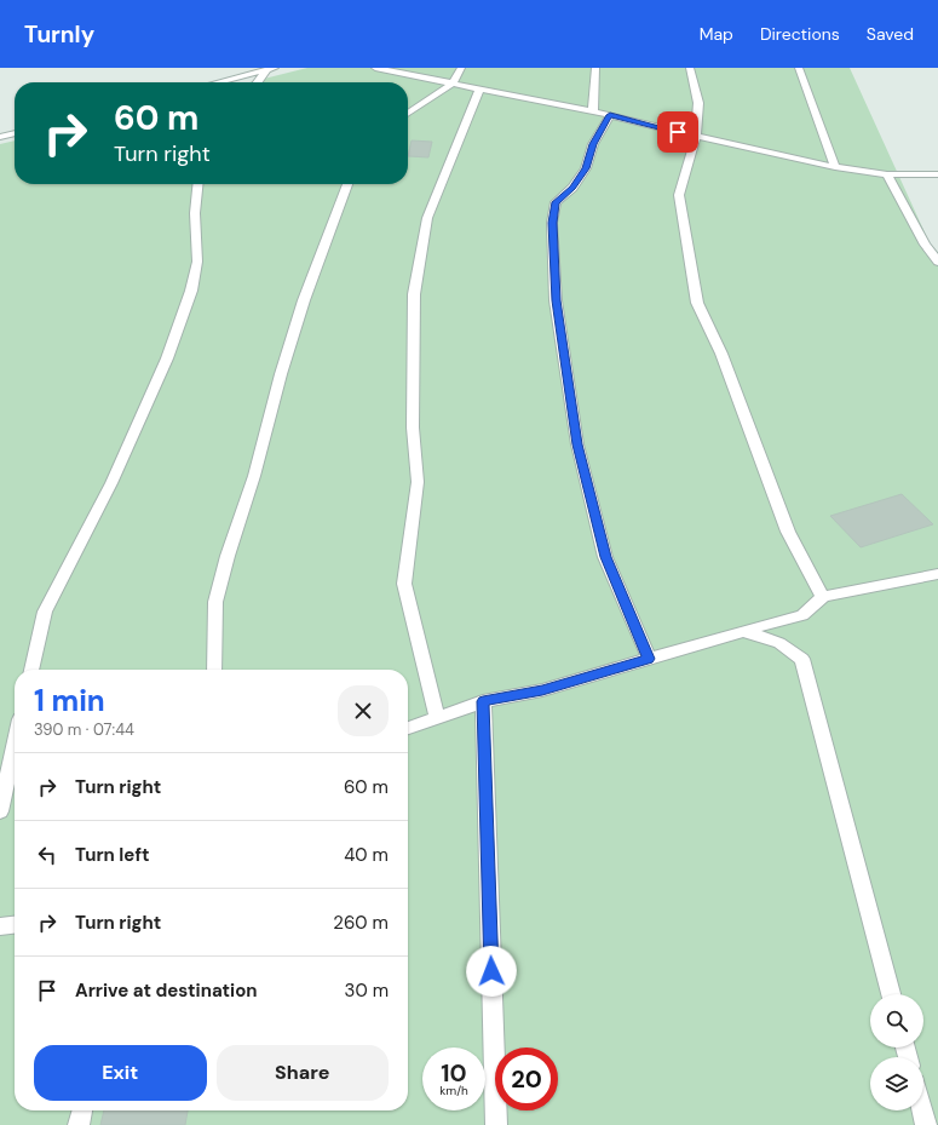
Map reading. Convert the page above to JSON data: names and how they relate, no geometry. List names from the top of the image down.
{
  "page": {
    "header": "Turnly",
    "nav": ["Map", "Directions", "Saved"],
    "turn": ["60 m", "Turn right"],
    "heading": ["1 min", "390 m · 07:44"],
    "list": [
      {
        "name": "Turn right",
        "value": "60 m"
      },
      {
        "name": "Turn left",
        "value": "40 m"
      },
      {
        "name": "Turn right",
        "value": "260 m"
      },
      {
        "name": "Arrive at destination",
        "value": "30 m"
      }
    ],
    "buttons": ["Exit", "Share"],
    "speed": "10 km/h",
    "limit": "20"
  }
}
